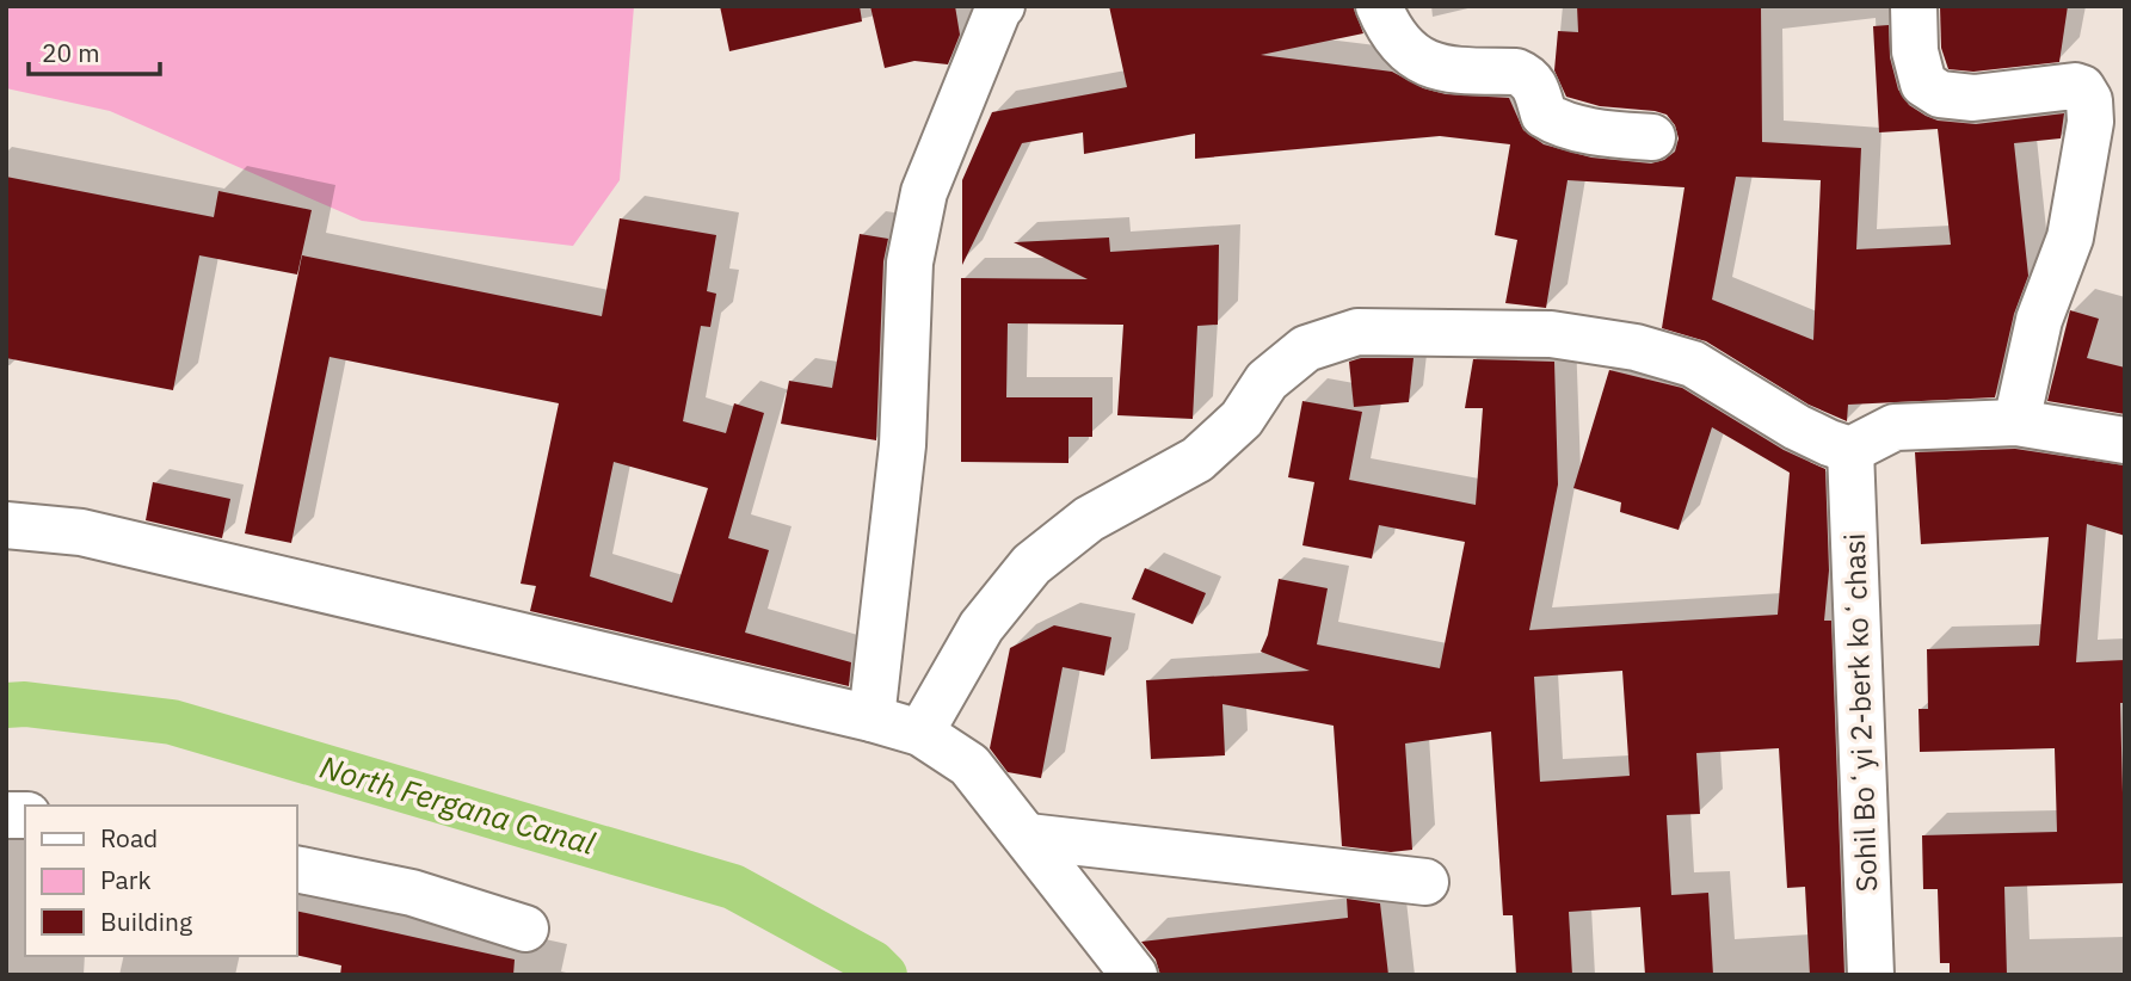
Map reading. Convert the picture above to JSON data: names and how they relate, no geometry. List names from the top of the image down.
{
  "streets": {
    "street": ["Sohil Boʻyi 2-berk koʻchasi"]
  },
  "water": ["North Fergana Canal"],
  "legend": ["Road", "Park", "Building"],
  "scale_bar": "20 m"
}
